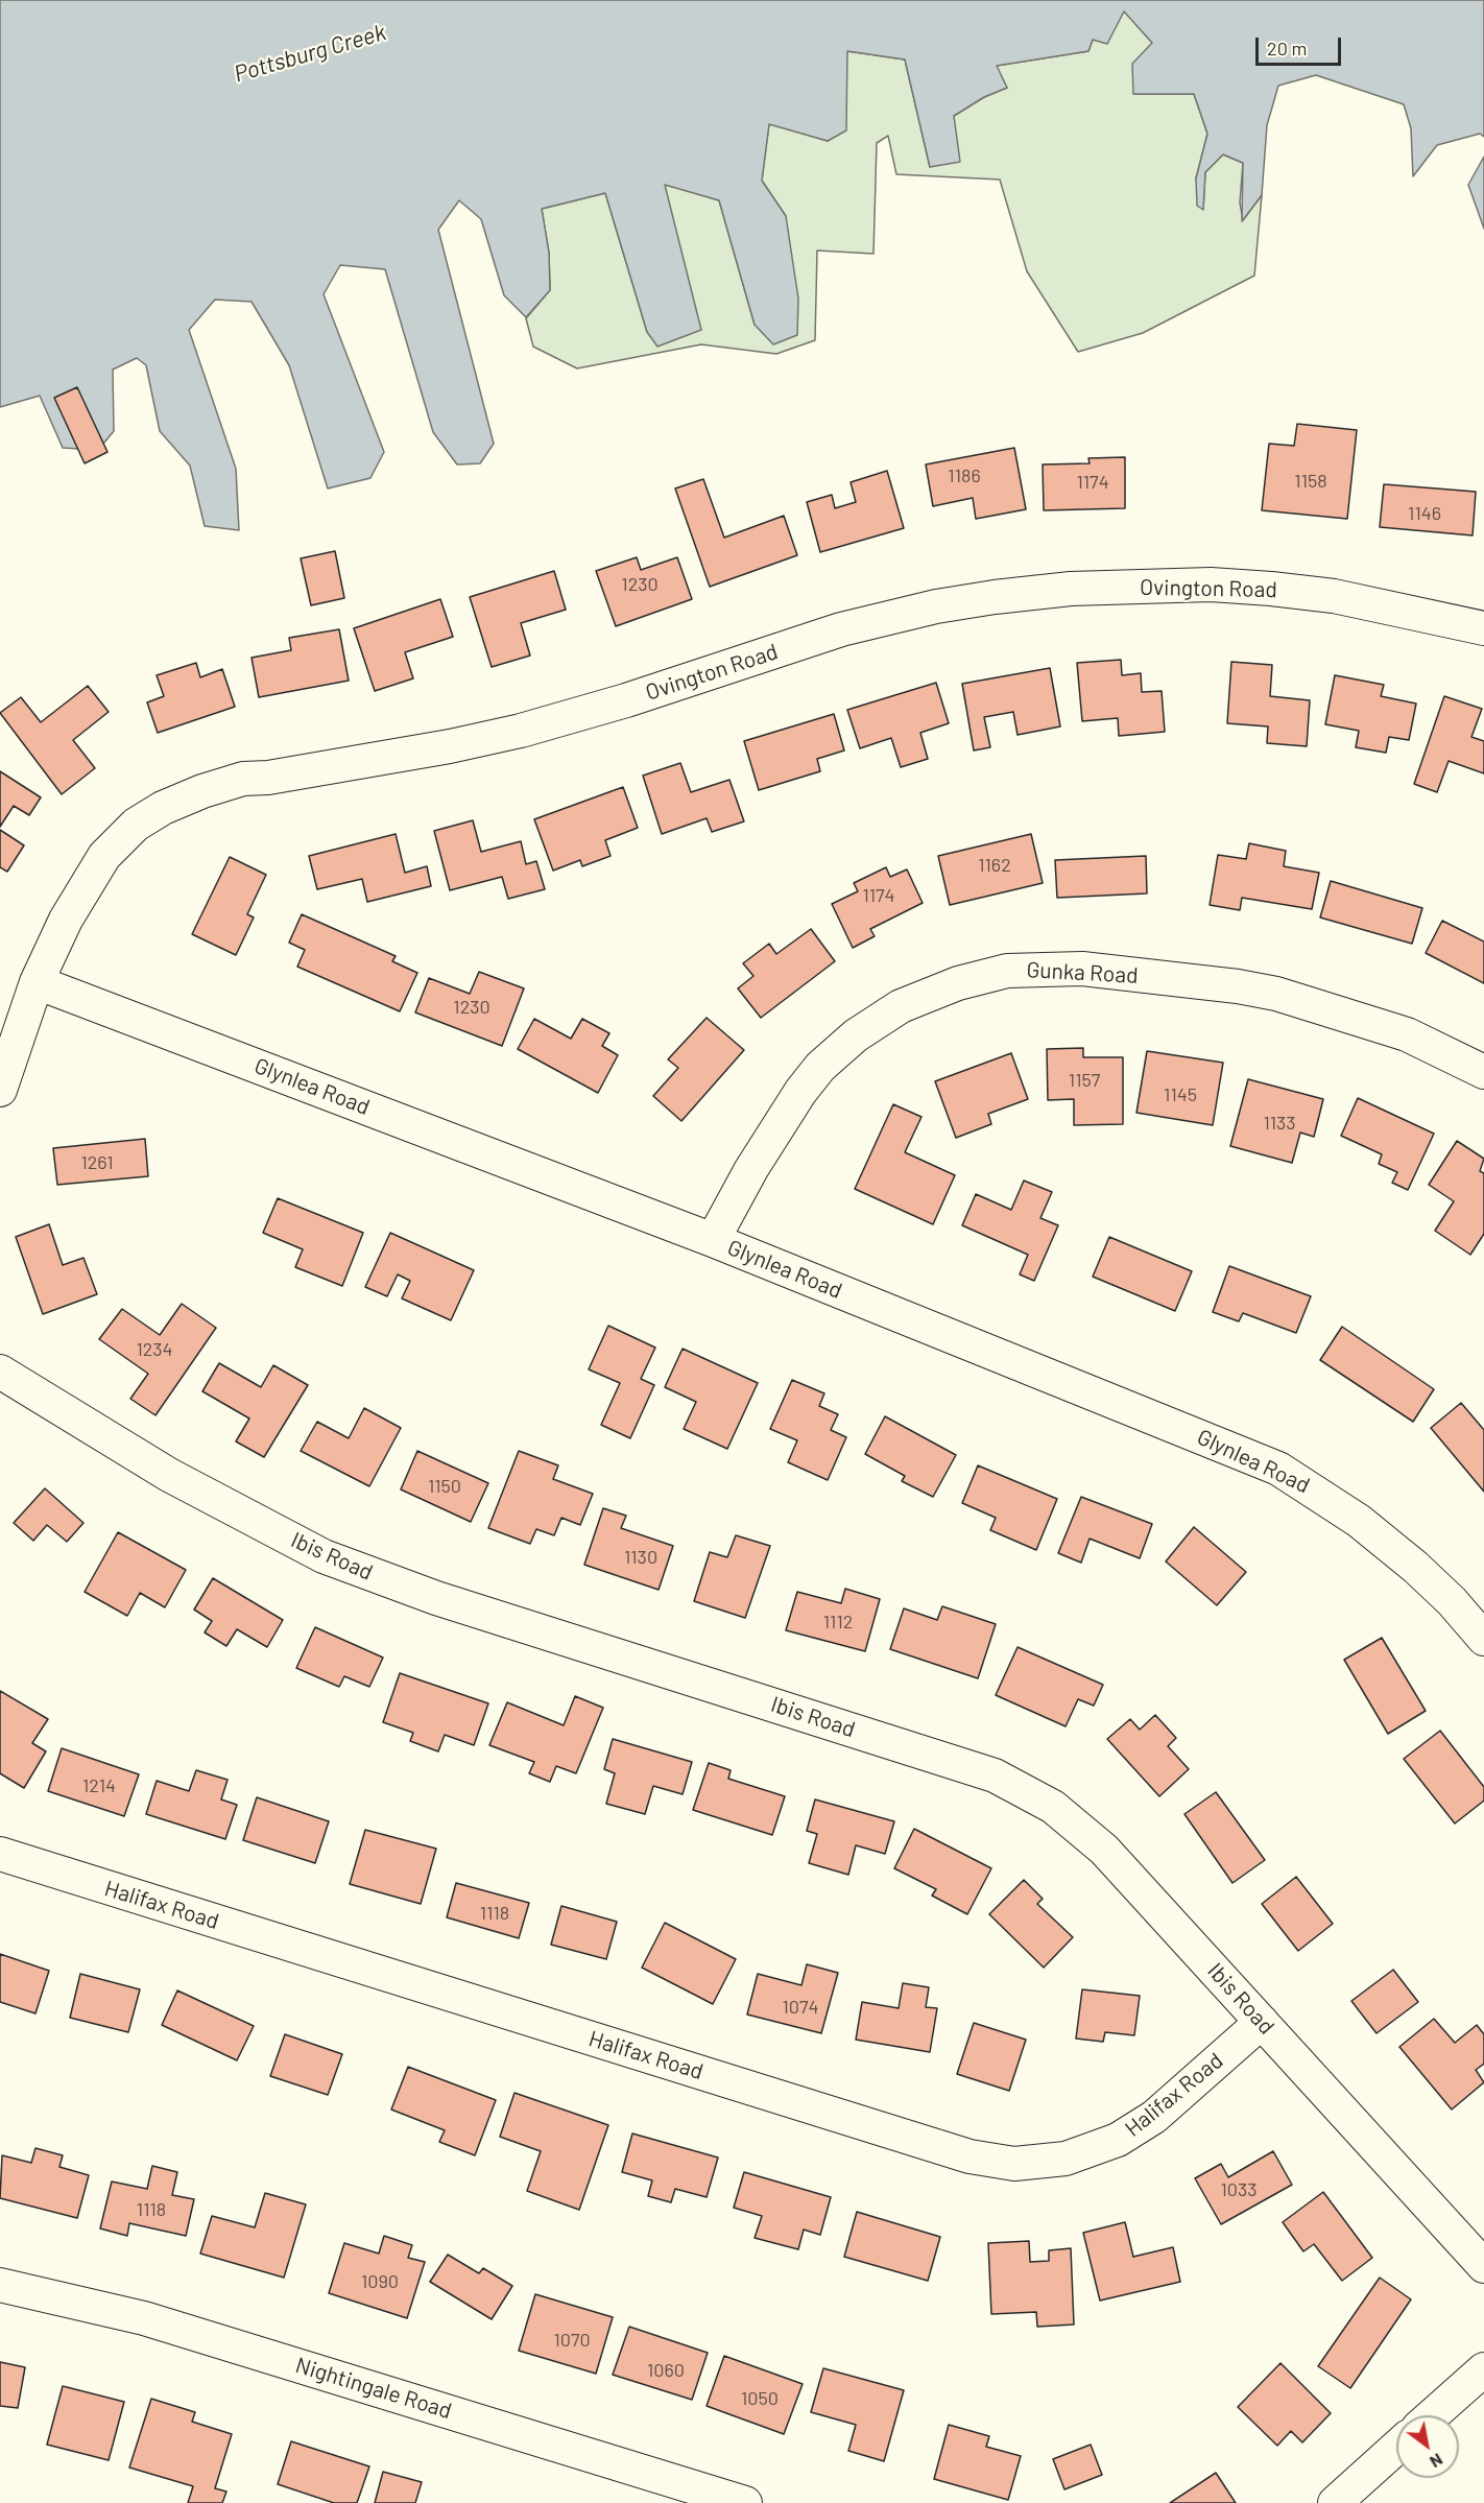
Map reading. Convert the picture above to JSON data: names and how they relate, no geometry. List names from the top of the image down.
{
  "streets": {
    "street": [
      "Ovington Road",
      "Gunka Road",
      "Glynlea Road",
      "Ibis Road",
      "Halifax Road",
      "Nightingale Road"
    ]
  },
  "crossings": [
    ["Ovington Road", "Glynlea Road"],
    ["Gunka Road", "Glynlea Road"],
    ["Ibis Road", "Halifax Road"]
  ],
  "water": ["Pottsburg Creek"],
  "house_numbers": [
    "1186",
    "1158",
    "1174",
    "1146",
    "1230",
    "1162",
    "1174",
    "1230",
    "1157",
    "1145",
    "1133",
    "1261",
    "1234",
    "1150",
    "1130",
    "1112",
    "1214",
    "1118",
    "1074",
    "1033",
    "1118",
    "1090",
    "1070",
    "1060",
    "1050"
  ],
  "scale_bar": "20 m",
  "north": "bottom right"
}
